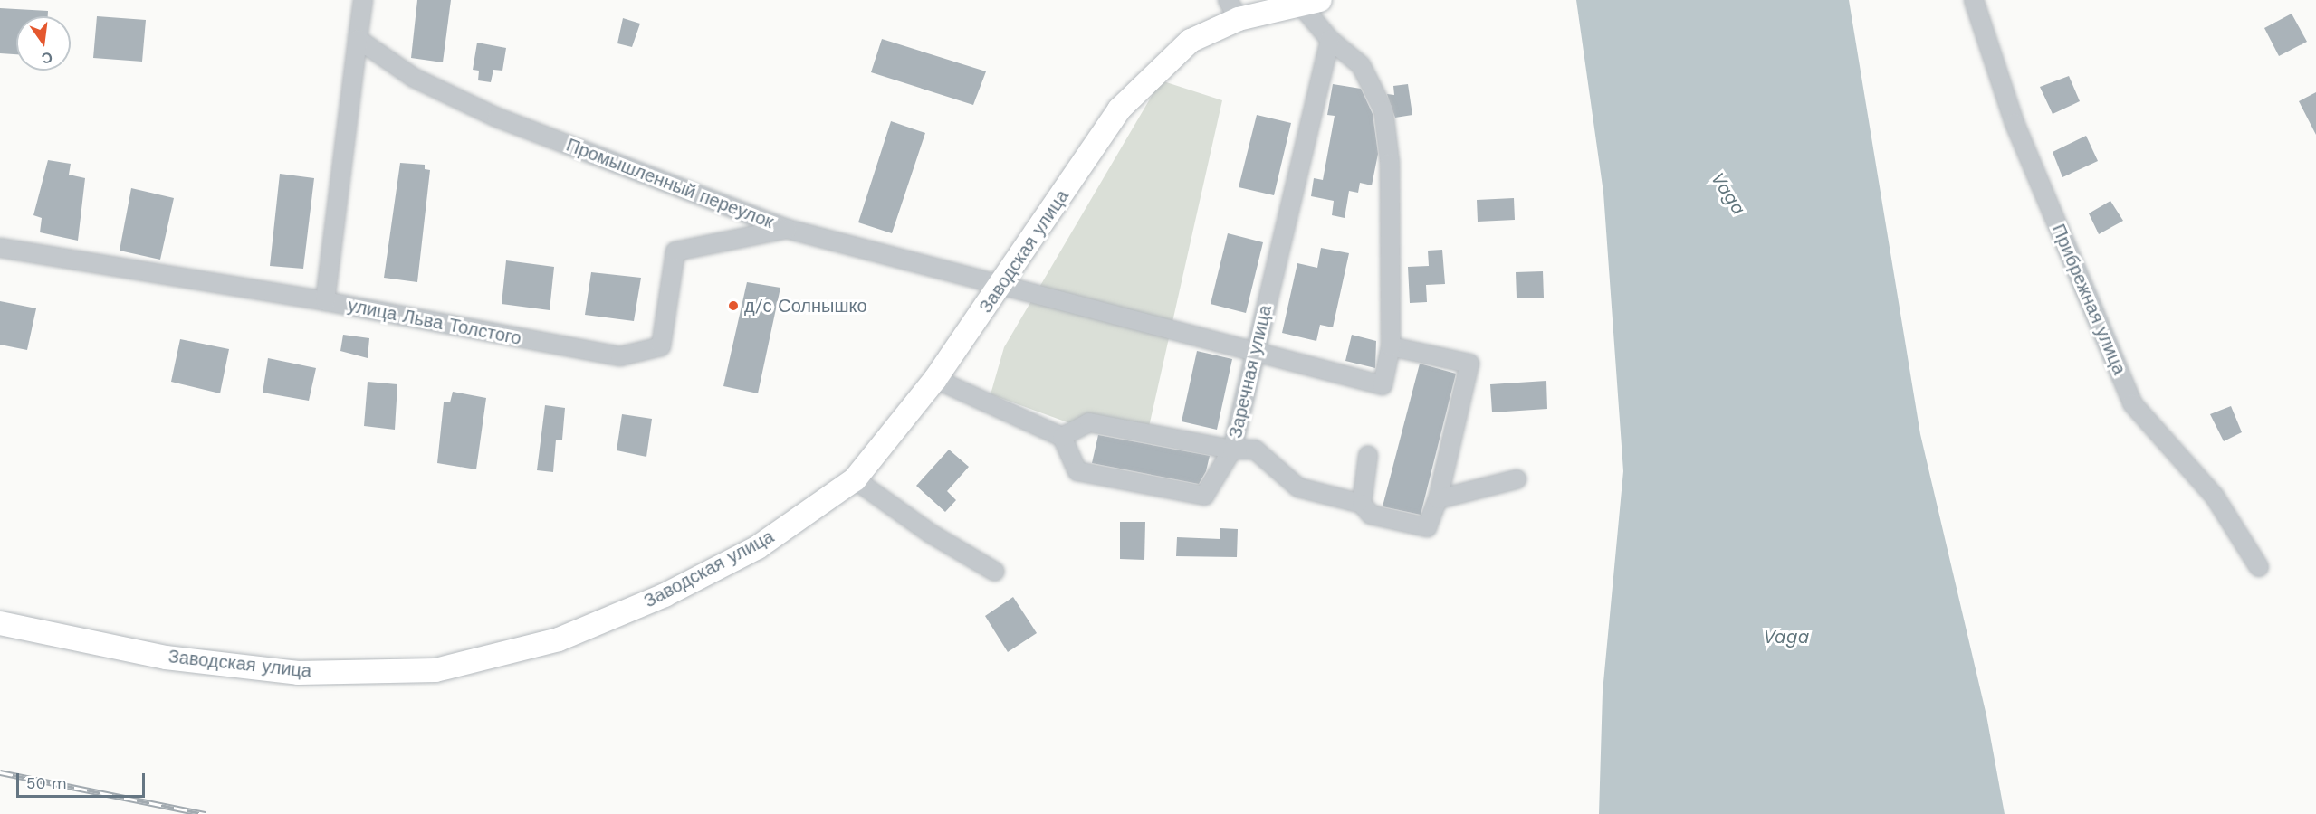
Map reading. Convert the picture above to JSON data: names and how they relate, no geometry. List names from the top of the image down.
{
  "streets": {
    "main road": ["Заводская улица"],
    "street": [
      "Промышленный переулок",
      "Прибрежная улица",
      "улица Льва Толстого",
      "Заречная улица"
    ]
  },
  "crossings": [
    ["Промышленный переулок", "Заводская улица"],
    ["Промышленный переулок", "улица Льва Толстого"],
    ["Промышленный переулок", "Заречная улица"]
  ],
  "water": ["Vaga"],
  "places": ["д/с Солнышко"],
  "scale_bar": "50 m",
  "north": "bottom"
}
